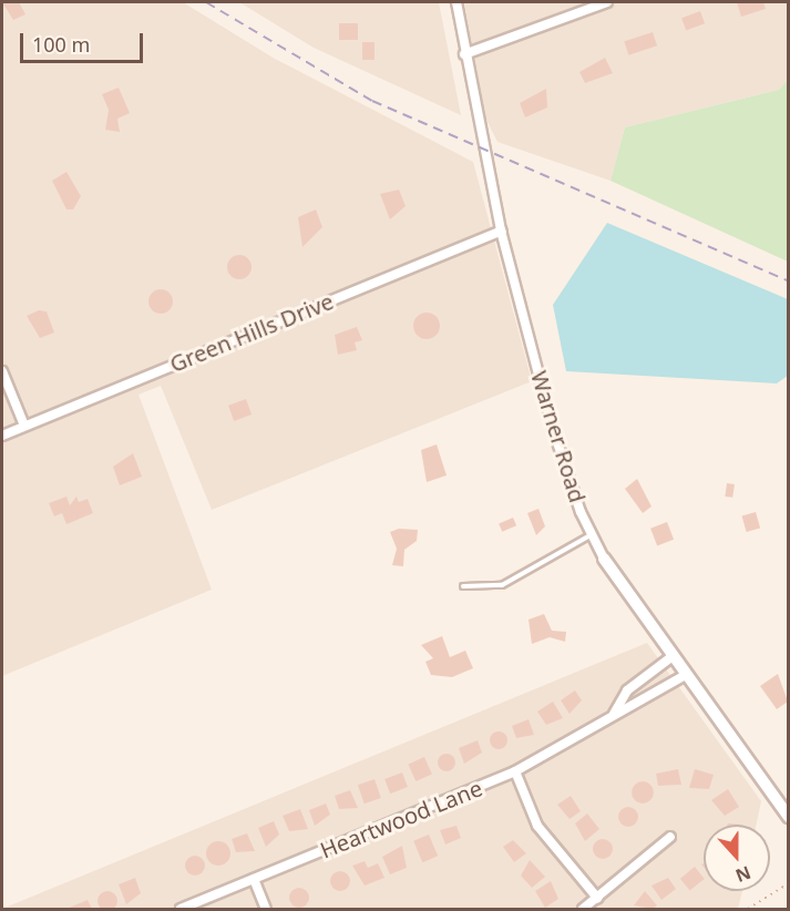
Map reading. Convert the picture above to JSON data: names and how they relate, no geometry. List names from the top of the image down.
{
  "streets": {
    "street": ["Green Hills Drive", "Warner Road", "Heartwood Lane"]
  },
  "crossings": [
    ["Green Hills Drive", "Warner Road"],
    ["Warner Road", "Heartwood Lane"]
  ],
  "scale_bar": "100 m",
  "north": "bottom"
}
